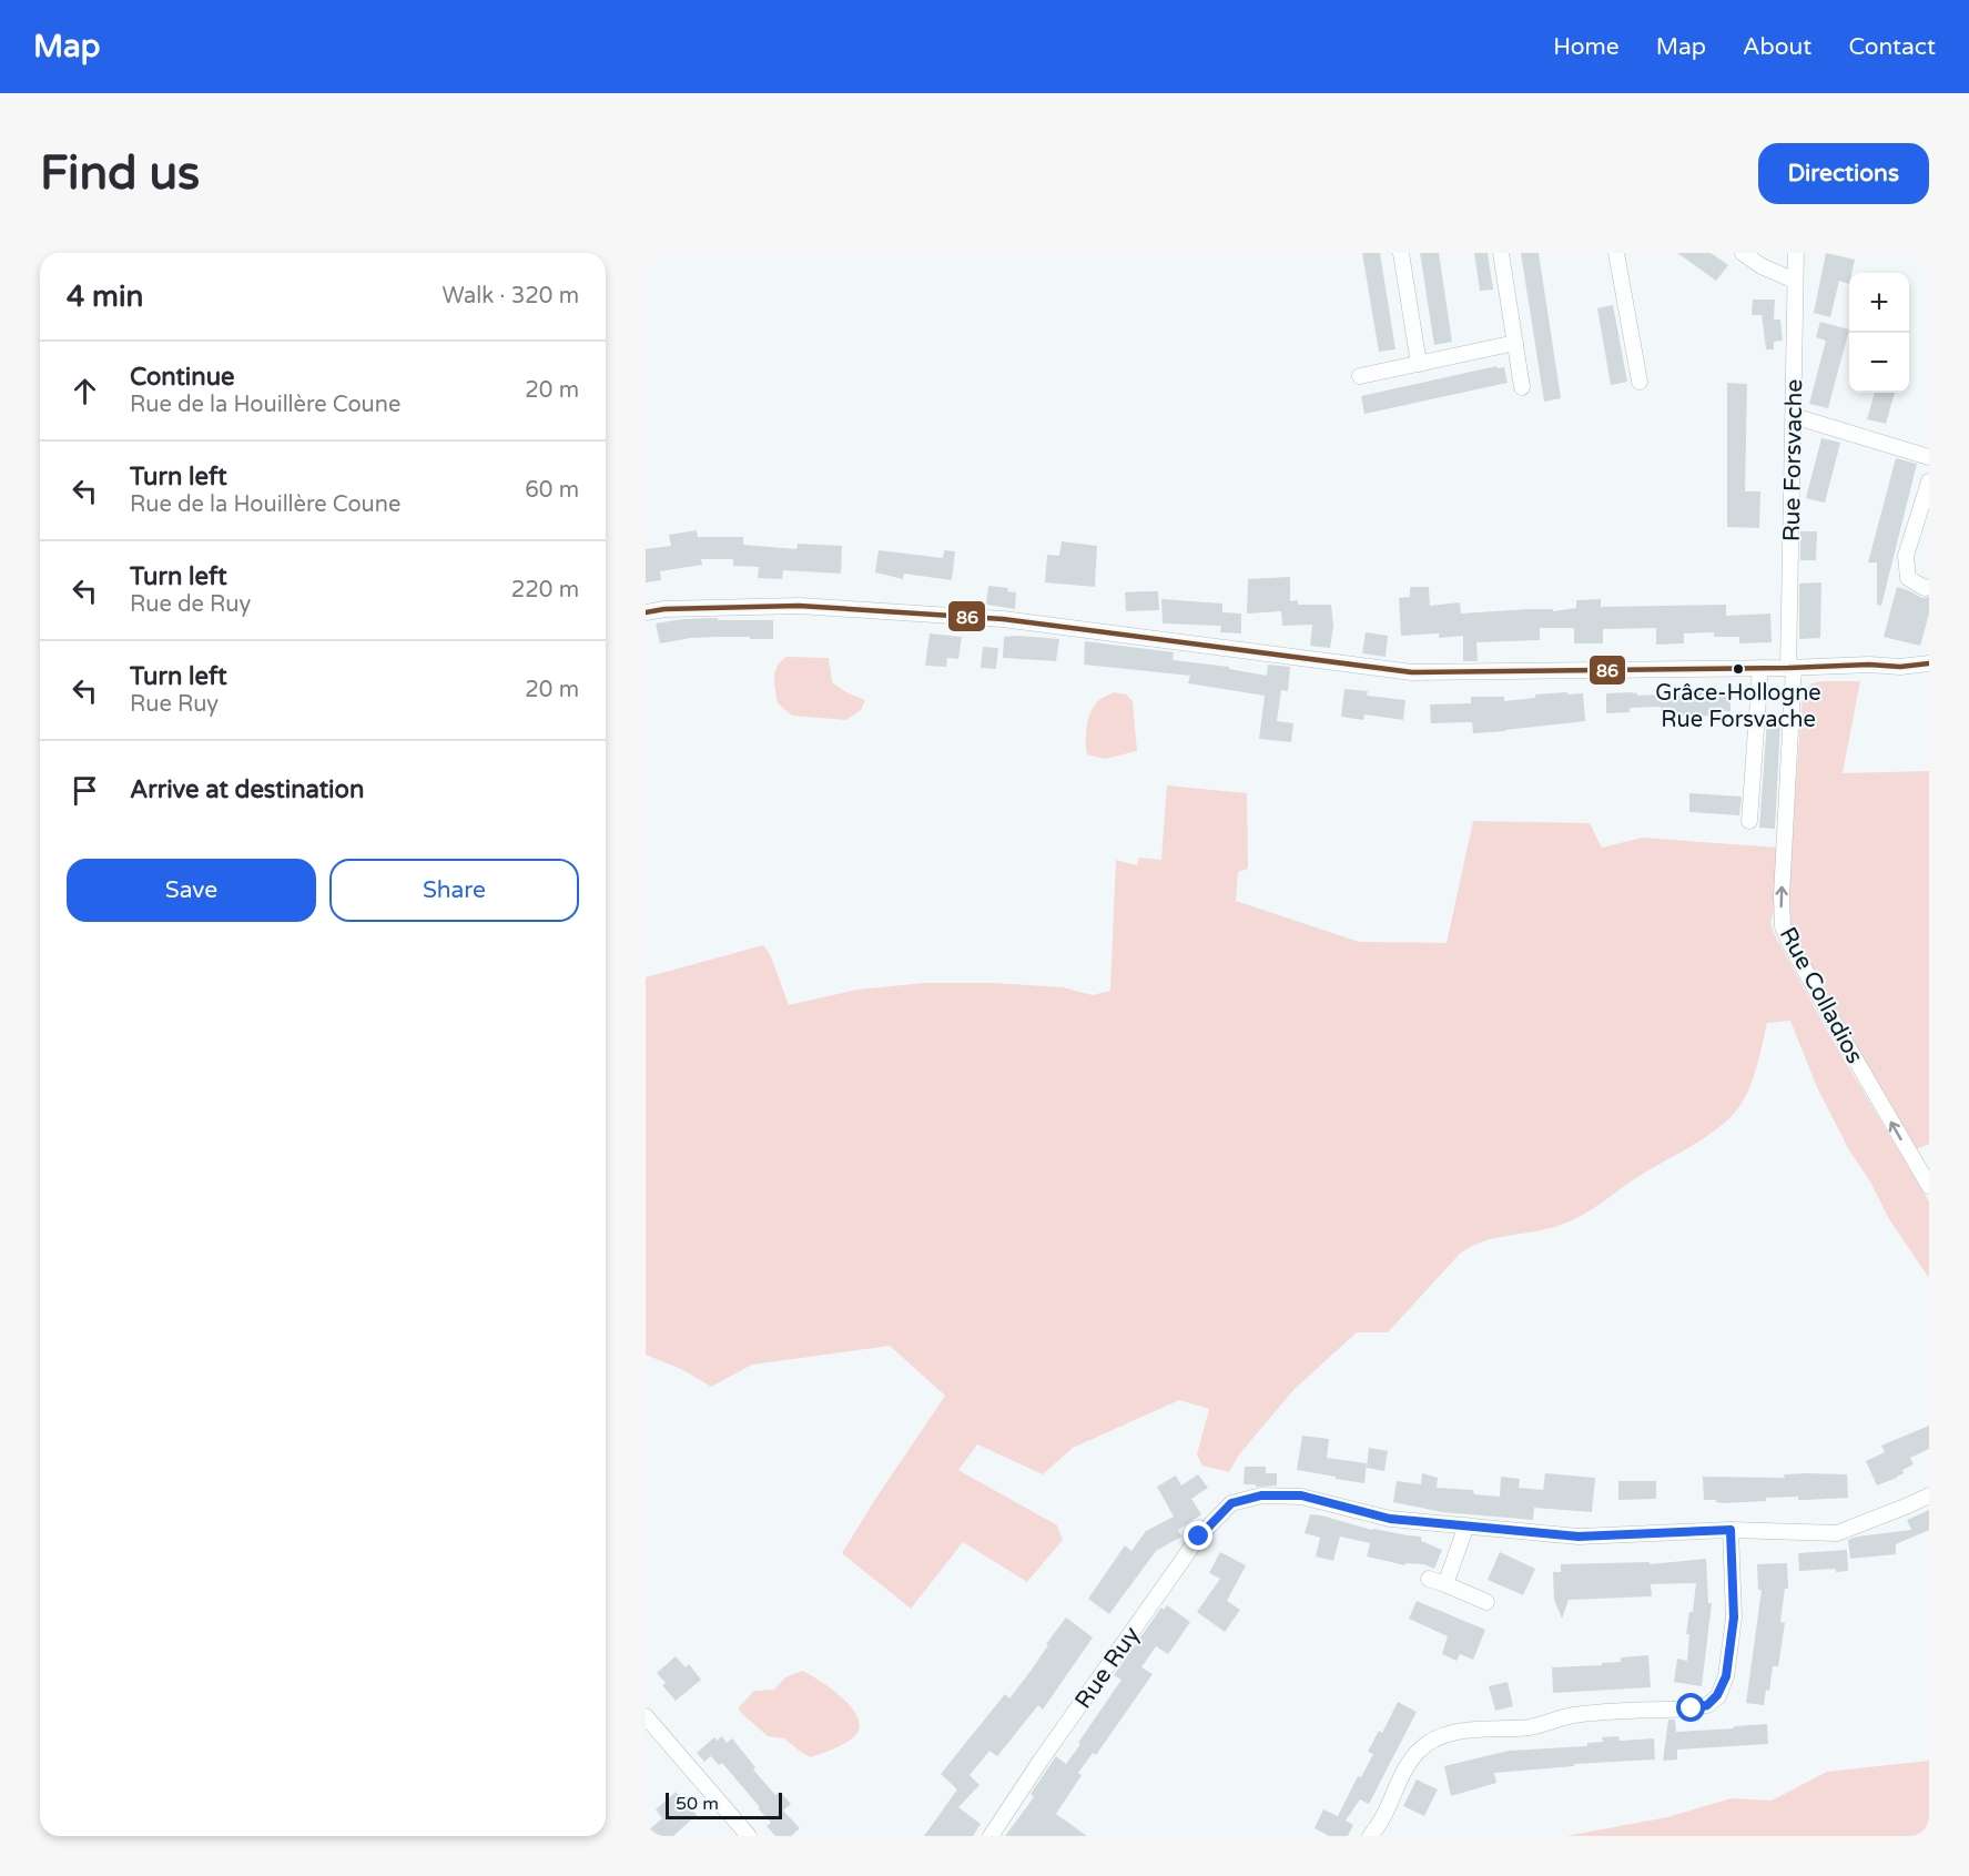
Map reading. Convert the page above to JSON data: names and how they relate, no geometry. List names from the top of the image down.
{
  "streets": {
    "street": ["Rue Forsvache", "Rue Colladios", "Rue Ruy"]
  },
  "crossings": [
    ["Rue Forsvache", "Rue Colladios"]
  ],
  "one_way": ["Rue Colladios"],
  "places": ["Grâce-Hollogne Rue Forsvache"],
  "lines": ["transit line 86"],
  "scale_bar": "50 m",
  "page": {
    "header": "Map",
    "nav": [
      "Home",
      "Map",
      "About",
      "Contact"
    ],
    "buttons": [
      "Directions",
      ["Save", "Share"]
    ],
    "title": "Find us",
    "heading": ["4 min", "Walk · 320 m"],
    "map_buttons": ["+", "−"],
    "list": [
      ["Continue", "Rue de la Houillère Coune", "20 m"],
      ["Turn left", "Rue de la Houillère Coune", "60 m"],
      ["Turn left", "Rue de Ruy", "220 m"],
      ["Turn left", "Rue Ruy", "20 m"],
      "Arrive at destination"
    ],
    "scale": "50 m"
  }
}
